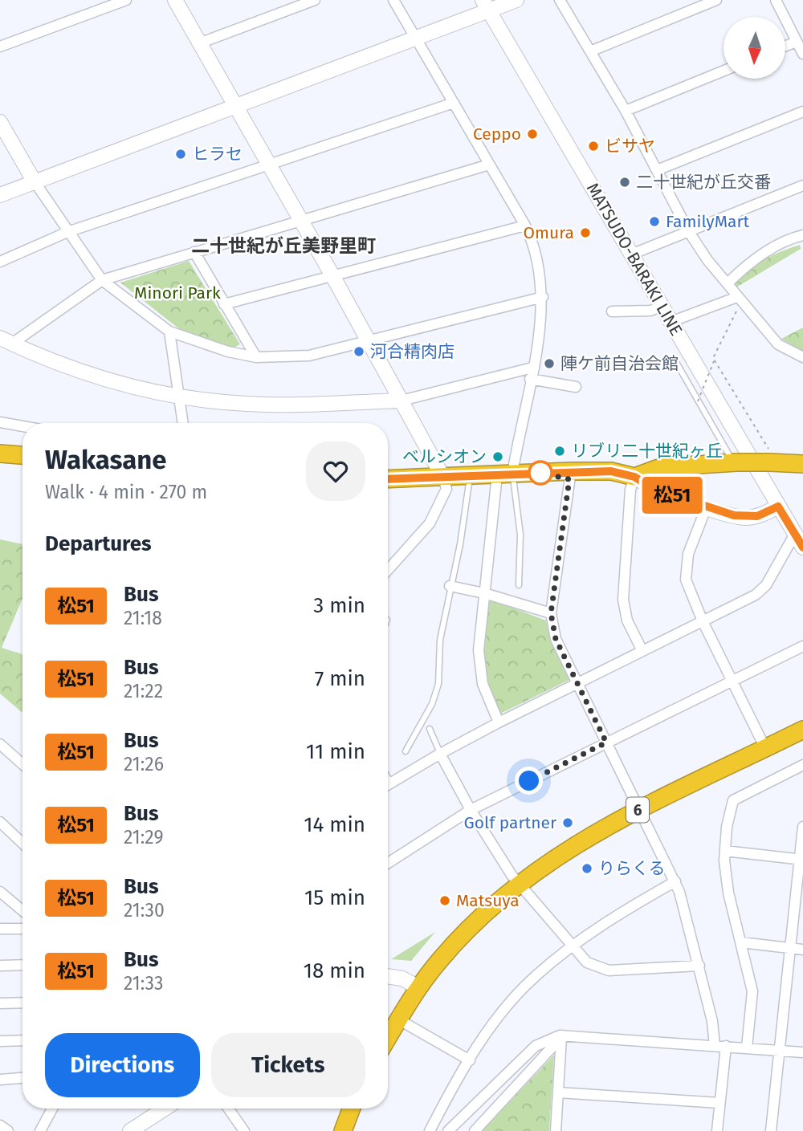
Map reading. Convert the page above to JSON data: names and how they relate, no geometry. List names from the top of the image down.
{
  "streets": {
    "highway": ["6"],
    "street": ["MATSUDO-BARAKI LINE"]
  },
  "districts": ["二十世紀が丘美野里町"],
  "parks": ["Minori Park"],
  "places": [
    "Ceppo",
    "ビサヤ",
    "ヒラセ",
    "二十世紀が丘交番",
    "FamilyMart",
    "Omura",
    "河合精肉店",
    "陣ケ前自治会館",
    "リブリ二十世紀ヶ丘",
    "ベルシオン",
    "Golf partner",
    "りらくる",
    "Matsuya"
  ],
  "lines": ["bus line 松51"],
  "north": "bottom",
  "page": {
    "on_map": "松51",
    "heading": [
      ["Wakasane", "Walk · 4 min · 270 m"],
      "Departures"
    ],
    "list": [
      {
        "mark": "松51",
        "name": "Bus",
        "note": "21:18",
        "value": "3 min"
      },
      {
        "mark": "松51",
        "name": "Bus",
        "note": "21:22",
        "value": "7 min"
      },
      {
        "mark": "松51",
        "name": "Bus",
        "note": "21:26",
        "value": "11 min"
      },
      {
        "mark": "松51",
        "name": "Bus",
        "note": "21:29",
        "value": "14 min"
      },
      {
        "mark": "松51",
        "name": "Bus",
        "note": "21:30",
        "value": "15 min"
      },
      {
        "mark": "松51",
        "name": "Bus",
        "note": "21:33",
        "value": "18 min"
      }
    ],
    "buttons": ["Directions", "Tickets"]
  }
}
